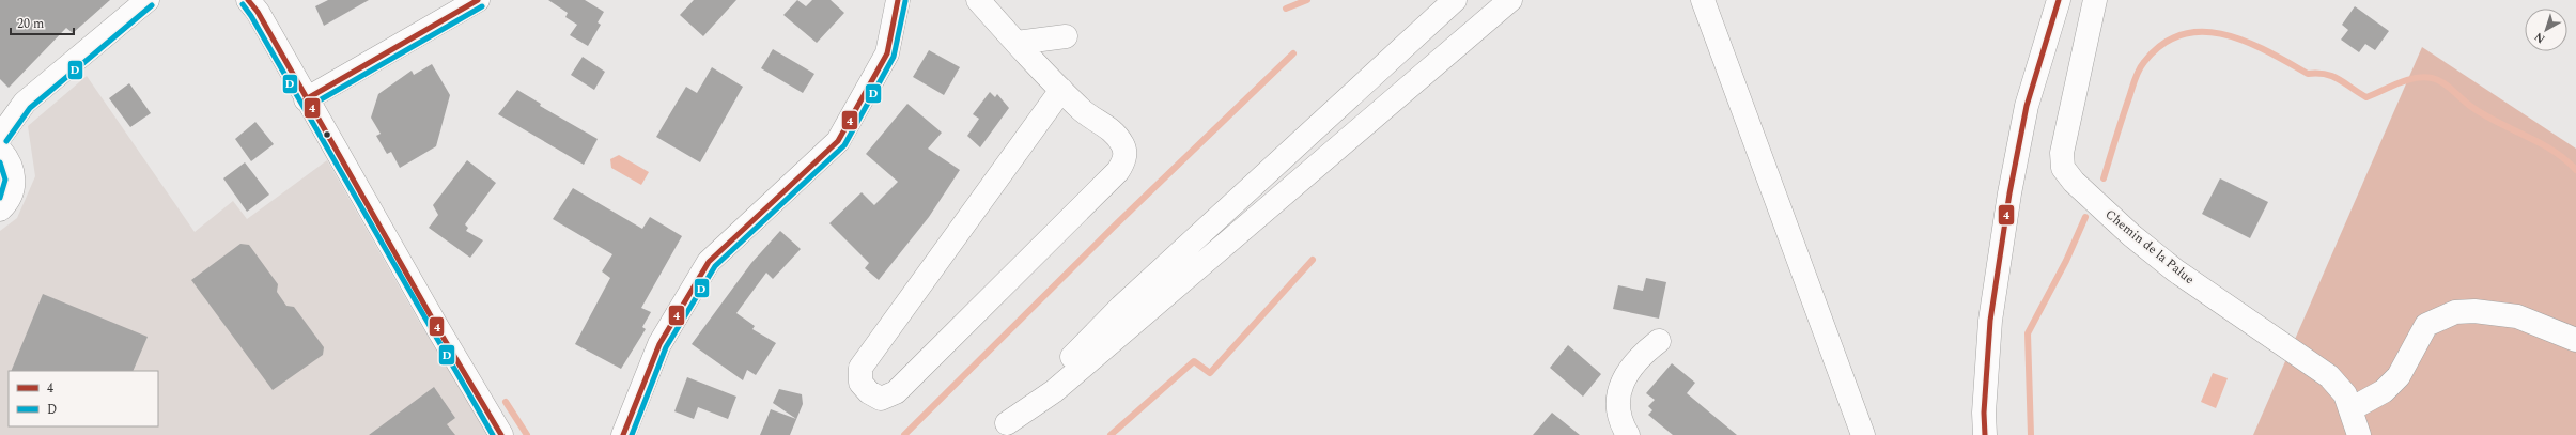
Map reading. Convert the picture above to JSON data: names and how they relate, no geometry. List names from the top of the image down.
{
  "streets": {
    "street": ["Chemin de la Palue"]
  },
  "lines": ["transit line 4", "transit line D"],
  "legend": ["4", "D"],
  "scale_bar": "20 m",
  "north": "bottom left"
}
